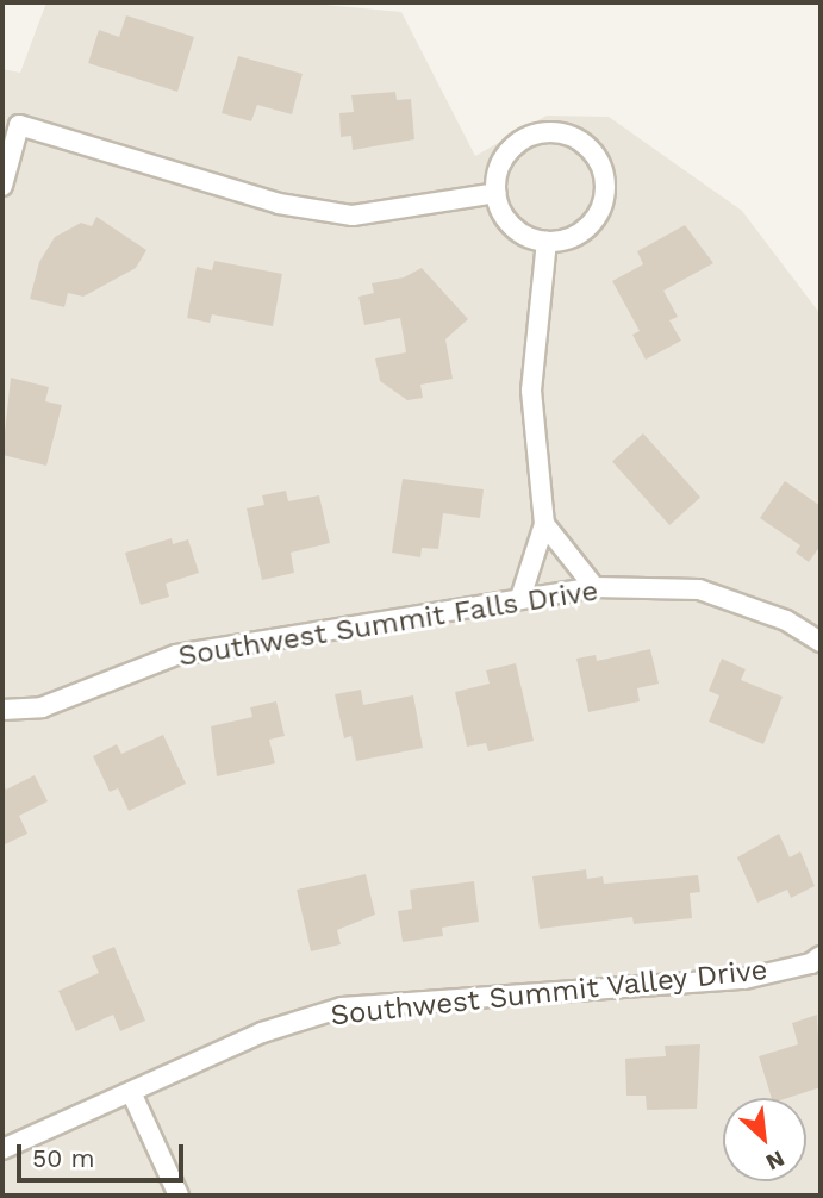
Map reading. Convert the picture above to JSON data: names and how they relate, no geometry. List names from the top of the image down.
{
  "streets": {
    "street": ["Southwest Summit Falls Drive", "Southwest Summit Valley Drive"]
  },
  "scale_bar": "50 m",
  "north": "bottom right"
}
